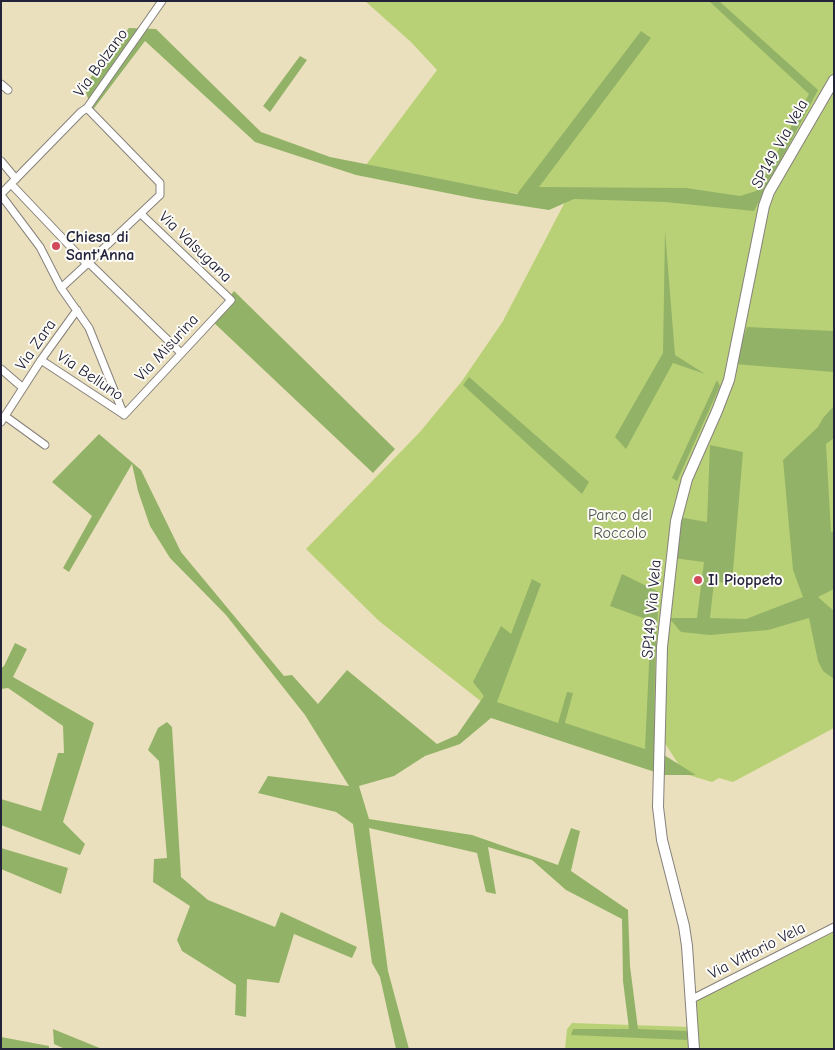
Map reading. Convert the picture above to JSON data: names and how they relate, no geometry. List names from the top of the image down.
{
  "streets": {
    "street": [
      "Via Bolzano",
      "SP149 Via Vela",
      "Via Valsugana",
      "Via Zara",
      "Via Misurina",
      "Via Belluno",
      "Via Vittorio Vela"
    ]
  },
  "crossings": [
    ["SP149 Via Vela", "Via Vittorio Vela"],
    ["Via Valsugana", "Via Misurina"],
    ["Via Zara", "Via Belluno"],
    ["Via Misurina", "Via Belluno"]
  ],
  "parks": ["Parco del Roccolo"],
  "places": ["Chiesa di Sant'Anna", "Il Pioppeto"]
}
